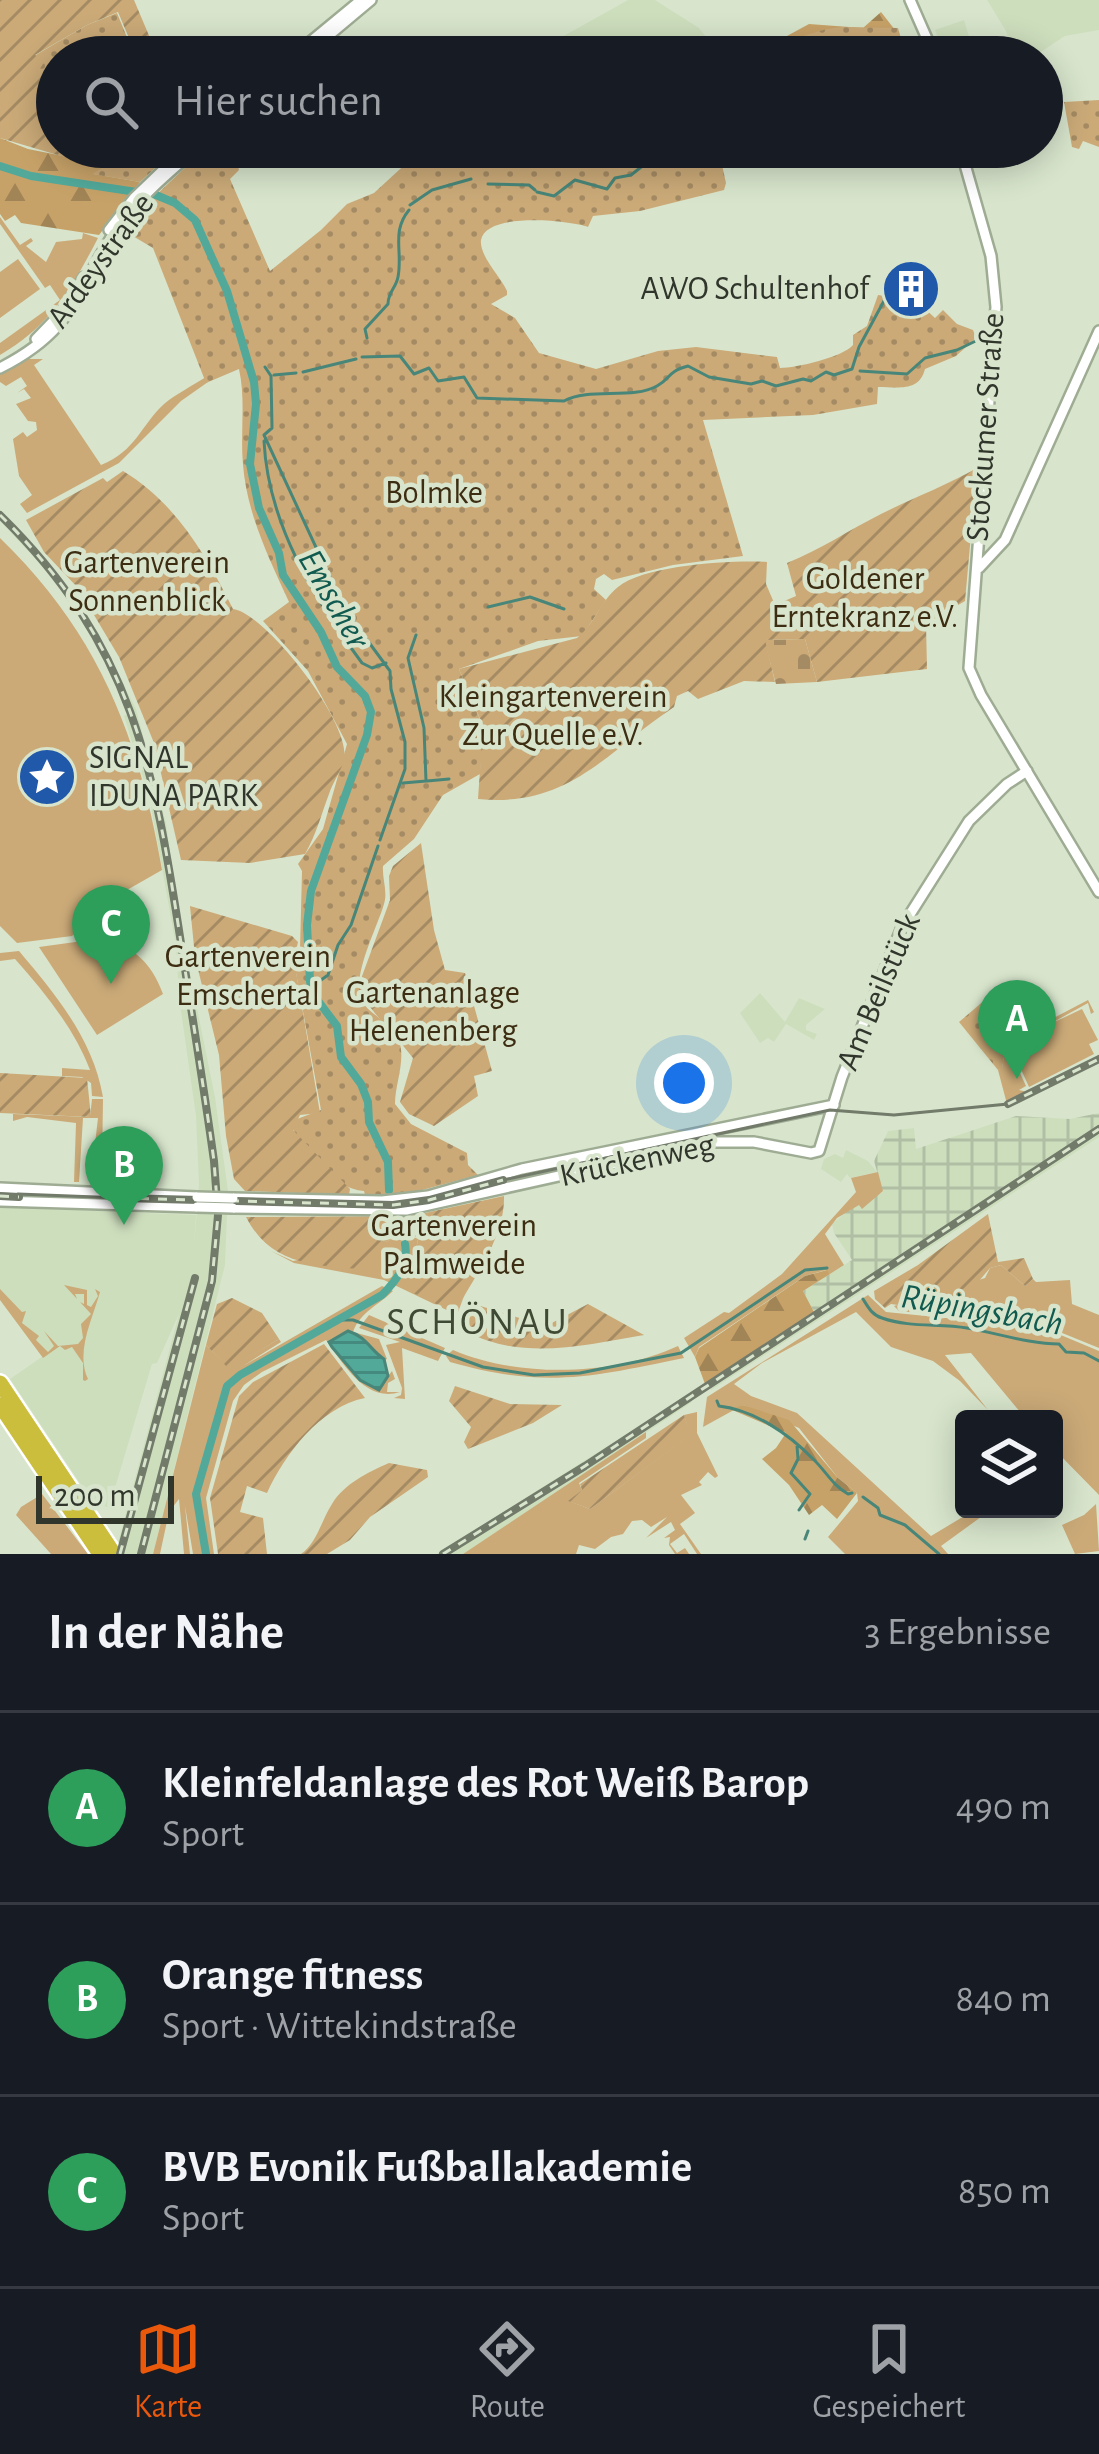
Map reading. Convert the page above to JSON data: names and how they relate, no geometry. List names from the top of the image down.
{
  "streets": {
    "main road": [
      "Ardeystraße",
      "Stockumer Straße",
      "Am Beilstück",
      "Krückenweg"
    ]
  },
  "crossings": [
    ["Stockumer Straße", "Am Beilstück"],
    ["Am Beilstück", "Krückenweg"]
  ],
  "districts": ["SCHÖNAU"],
  "water": ["Emscher", "Rüpingsbach"],
  "parks": [
    "Bolmke",
    "Gartenverein Sonnenblick",
    "Goldener Erntekranz e.V.",
    "Kleingartenverein Zur Quelle e.V.",
    "Gartenverein Emschertal",
    "Gartenanlage Helenenberg",
    "Gartenverein Palmweide"
  ],
  "places": {
    "building": ["AWO Schultenhof"],
    "place": ["SIGNAL IDUNA PARK"]
  },
  "scale_bar": "200 m",
  "page": {
    "search": "Hier suchen",
    "pins": ["C", "A", "B"],
    "scale": "200 m",
    "heading": ["In der Nähe", "3 Ergebnisse"],
    "list": [
      {
        "mark": "A",
        "name": "Kleinfeldanlage des Rot Weiß Barop",
        "note": "Sport",
        "value": "490 m"
      },
      {
        "mark": "B",
        "name": "Orange fitness",
        "note": "Sport · Wittekindstraße",
        "value": "840 m"
      },
      {
        "mark": "C",
        "name": "BVB Evonik Fußballakademie",
        "note": "Sport",
        "value": "850 m"
      }
    ],
    "nav": ["Karte", "Route", "Gespeichert"]
  }
}
